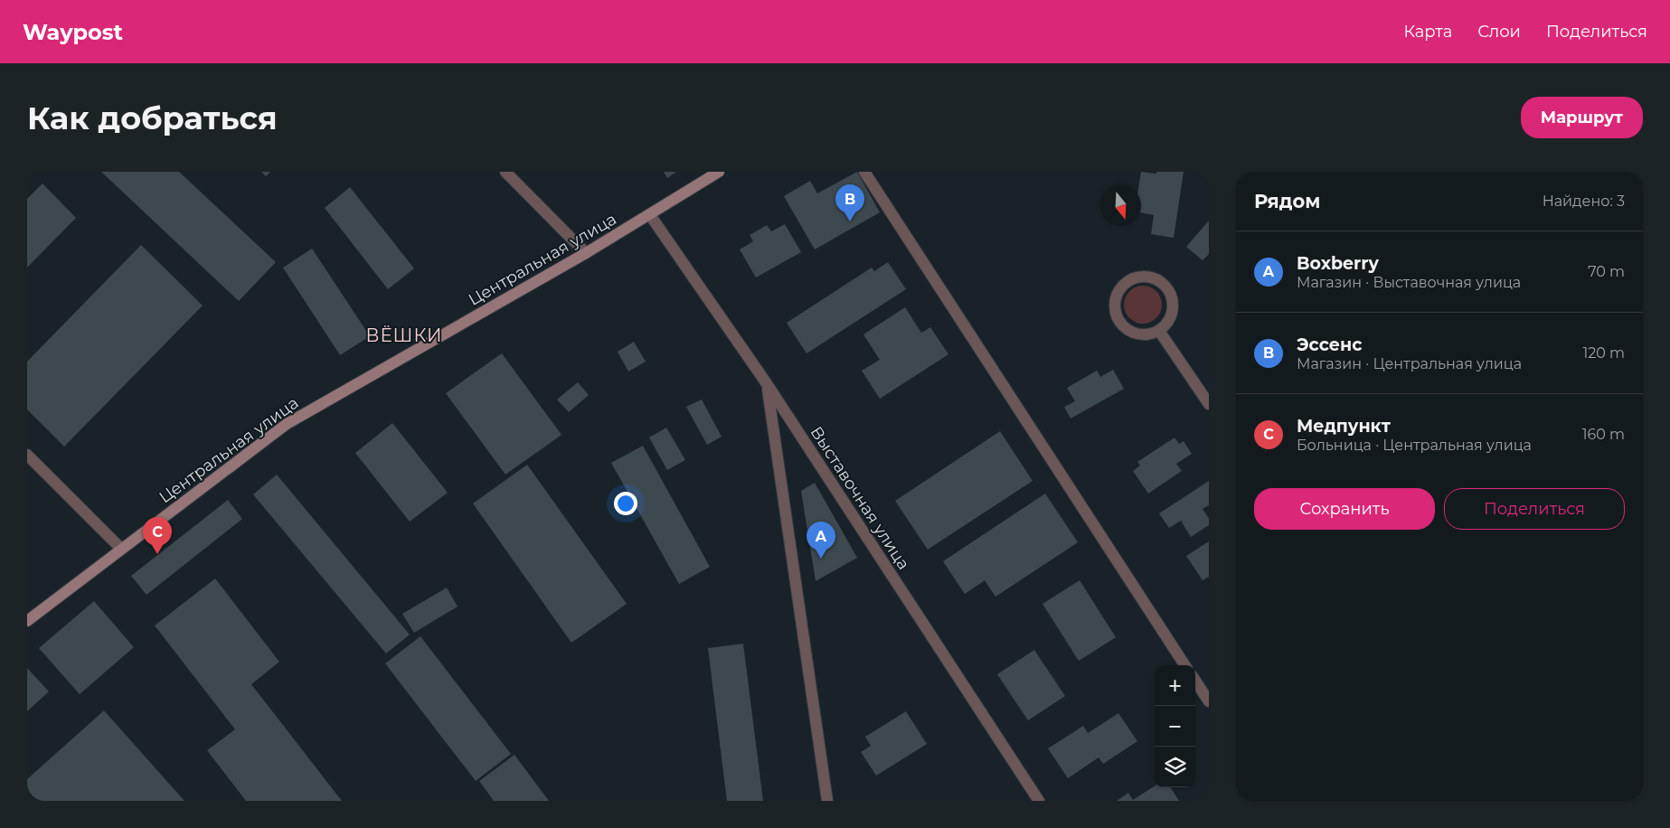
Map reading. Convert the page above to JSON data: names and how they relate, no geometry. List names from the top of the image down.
{
  "streets": {
    "street": ["Центральная улица", "Выставочная улица"]
  },
  "crossings": [
    ["Центральная улица", "Выставочная улица"]
  ],
  "districts": ["ВЁШКИ"],
  "north": "bottom",
  "page": {
    "header": "Waypost",
    "nav": ["Карта", "Слои", "Поделиться"],
    "buttons": [
      "Маршрут",
      ["Сохранить", "Поделиться"]
    ],
    "title": "Как добраться",
    "heading": ["Рядом", "Найдено: 3"],
    "pins": ["B", "C", "A"],
    "list": [
      {
        "mark": "A",
        "name": "Boxberry",
        "note": "Магазин · Выставочная улица",
        "value": "70 m"
      },
      {
        "mark": "B",
        "name": "Эссенс",
        "note": "Магазин · Центральная улица",
        "value": "120 m"
      },
      {
        "mark": "C",
        "name": "Медпункт",
        "note": "Больница · Центральная улица",
        "value": "160 m"
      }
    ],
    "map_buttons": ["+", "−"]
  }
}
